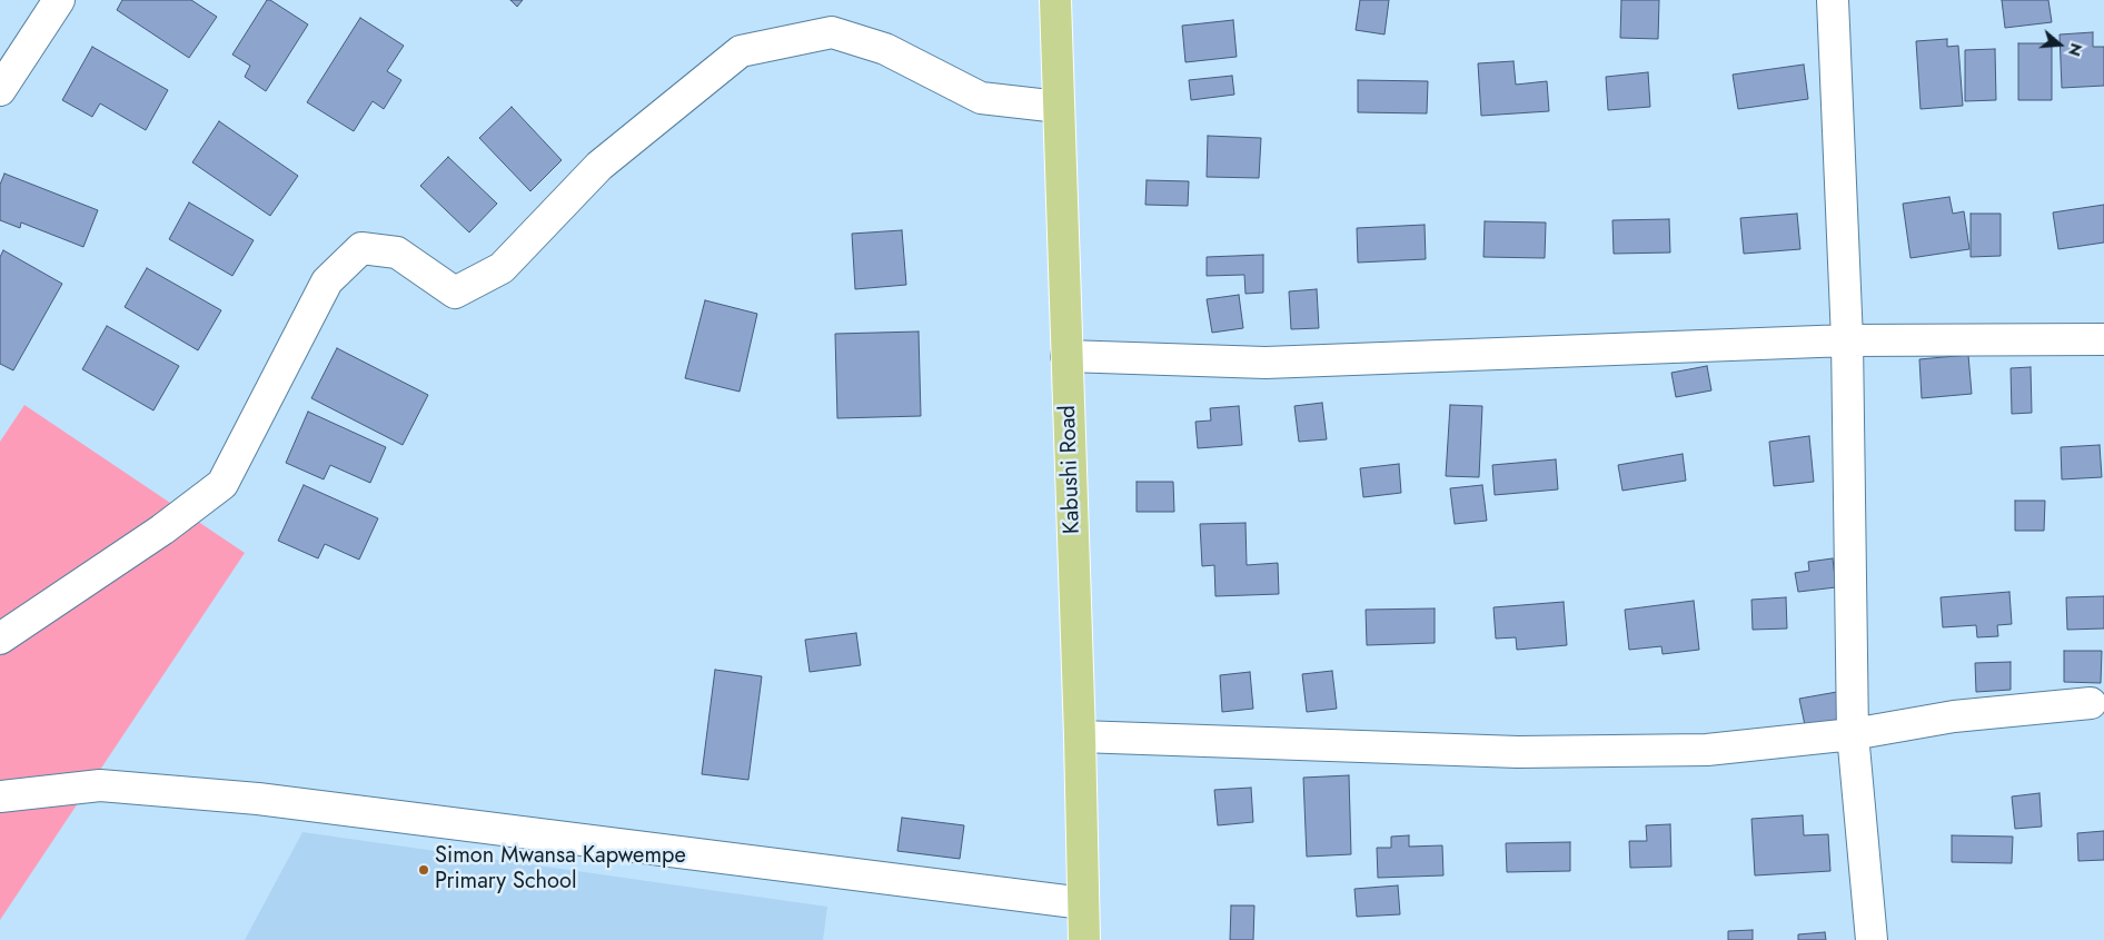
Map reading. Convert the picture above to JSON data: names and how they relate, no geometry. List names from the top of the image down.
{
  "streets": {
    "main road": ["Kabushi Road"]
  },
  "places": ["Simon Mwansa Kapwempe Primary School"],
  "north": "right"
}
